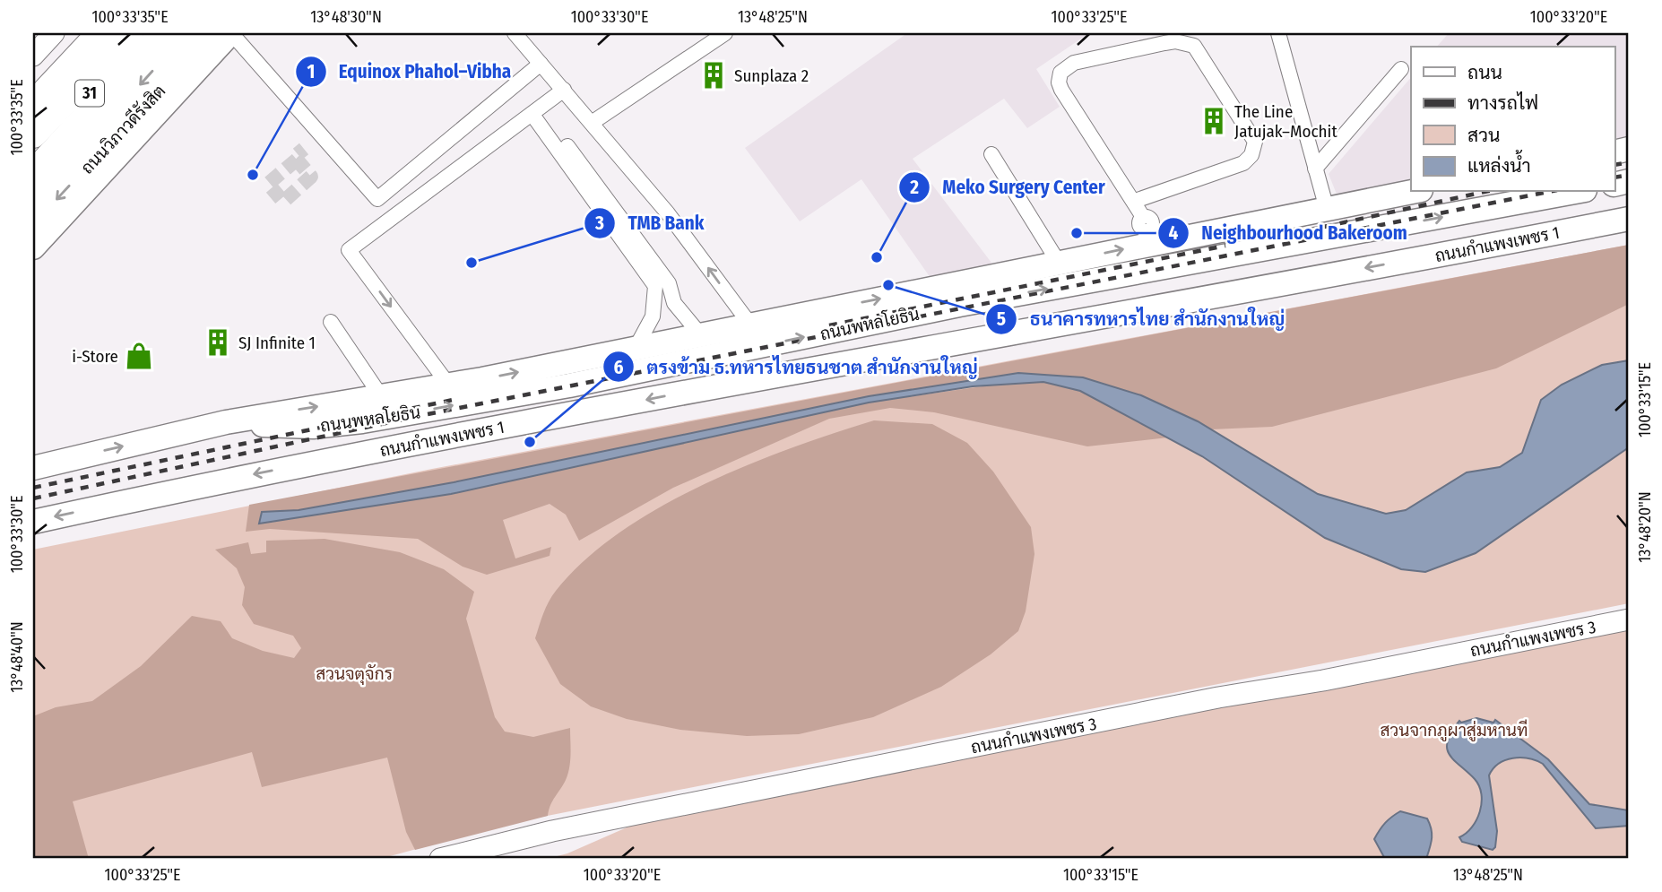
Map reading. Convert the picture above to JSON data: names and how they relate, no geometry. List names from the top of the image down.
{
  "streets": {
    "highway": ["31"],
    "main road": ["ถนนกำแพงเพชร 1", "ถนนพหลโยธิน"],
    "street": ["ถนนวิภาวดีรังสิต", "ถนนกำแพงเพชร 3"]
  },
  "one_way": ["ถนนวิภาวดีรังสิต", "ถนนกำแพงเพชร 1", "ถนนพหลโยธิน"],
  "parks": ["สวนจตุจักร", "สวนจากภูผาสู่มหานที"],
  "places": {
    "building": ["Sunplaza 2", "The Line Jatujak–Mochit", "SJ Infinite 1"],
    "other": [
      "Equinox Phahol–Vibha",
      "Neighbourhood Bakeroom",
      "Meko Surgery Center",
      "TMB Bank",
      "ธนาคารทหารไทย สำนักงานใหญ่",
      "ตรงข้าม ธ.ทหารไทยธนชาต สำนักงานใหญ่"
    ],
    "shop": ["i-Store"]
  },
  "legend": [
    "ถนน",
    "ทางรถไฟ",
    "สวน",
    "แหล่งน้ำ"
  ],
  "coordinates": [
    "100°33'35\"E",
    "13°48'30\"N",
    "100°33'30\"E",
    "13°48'25\"N",
    "100°33'25\"E",
    "100°33'20\"E",
    "100°33'15\"E",
    "13°48'20\"N",
    "13°48'40\"N"
  ]
}
